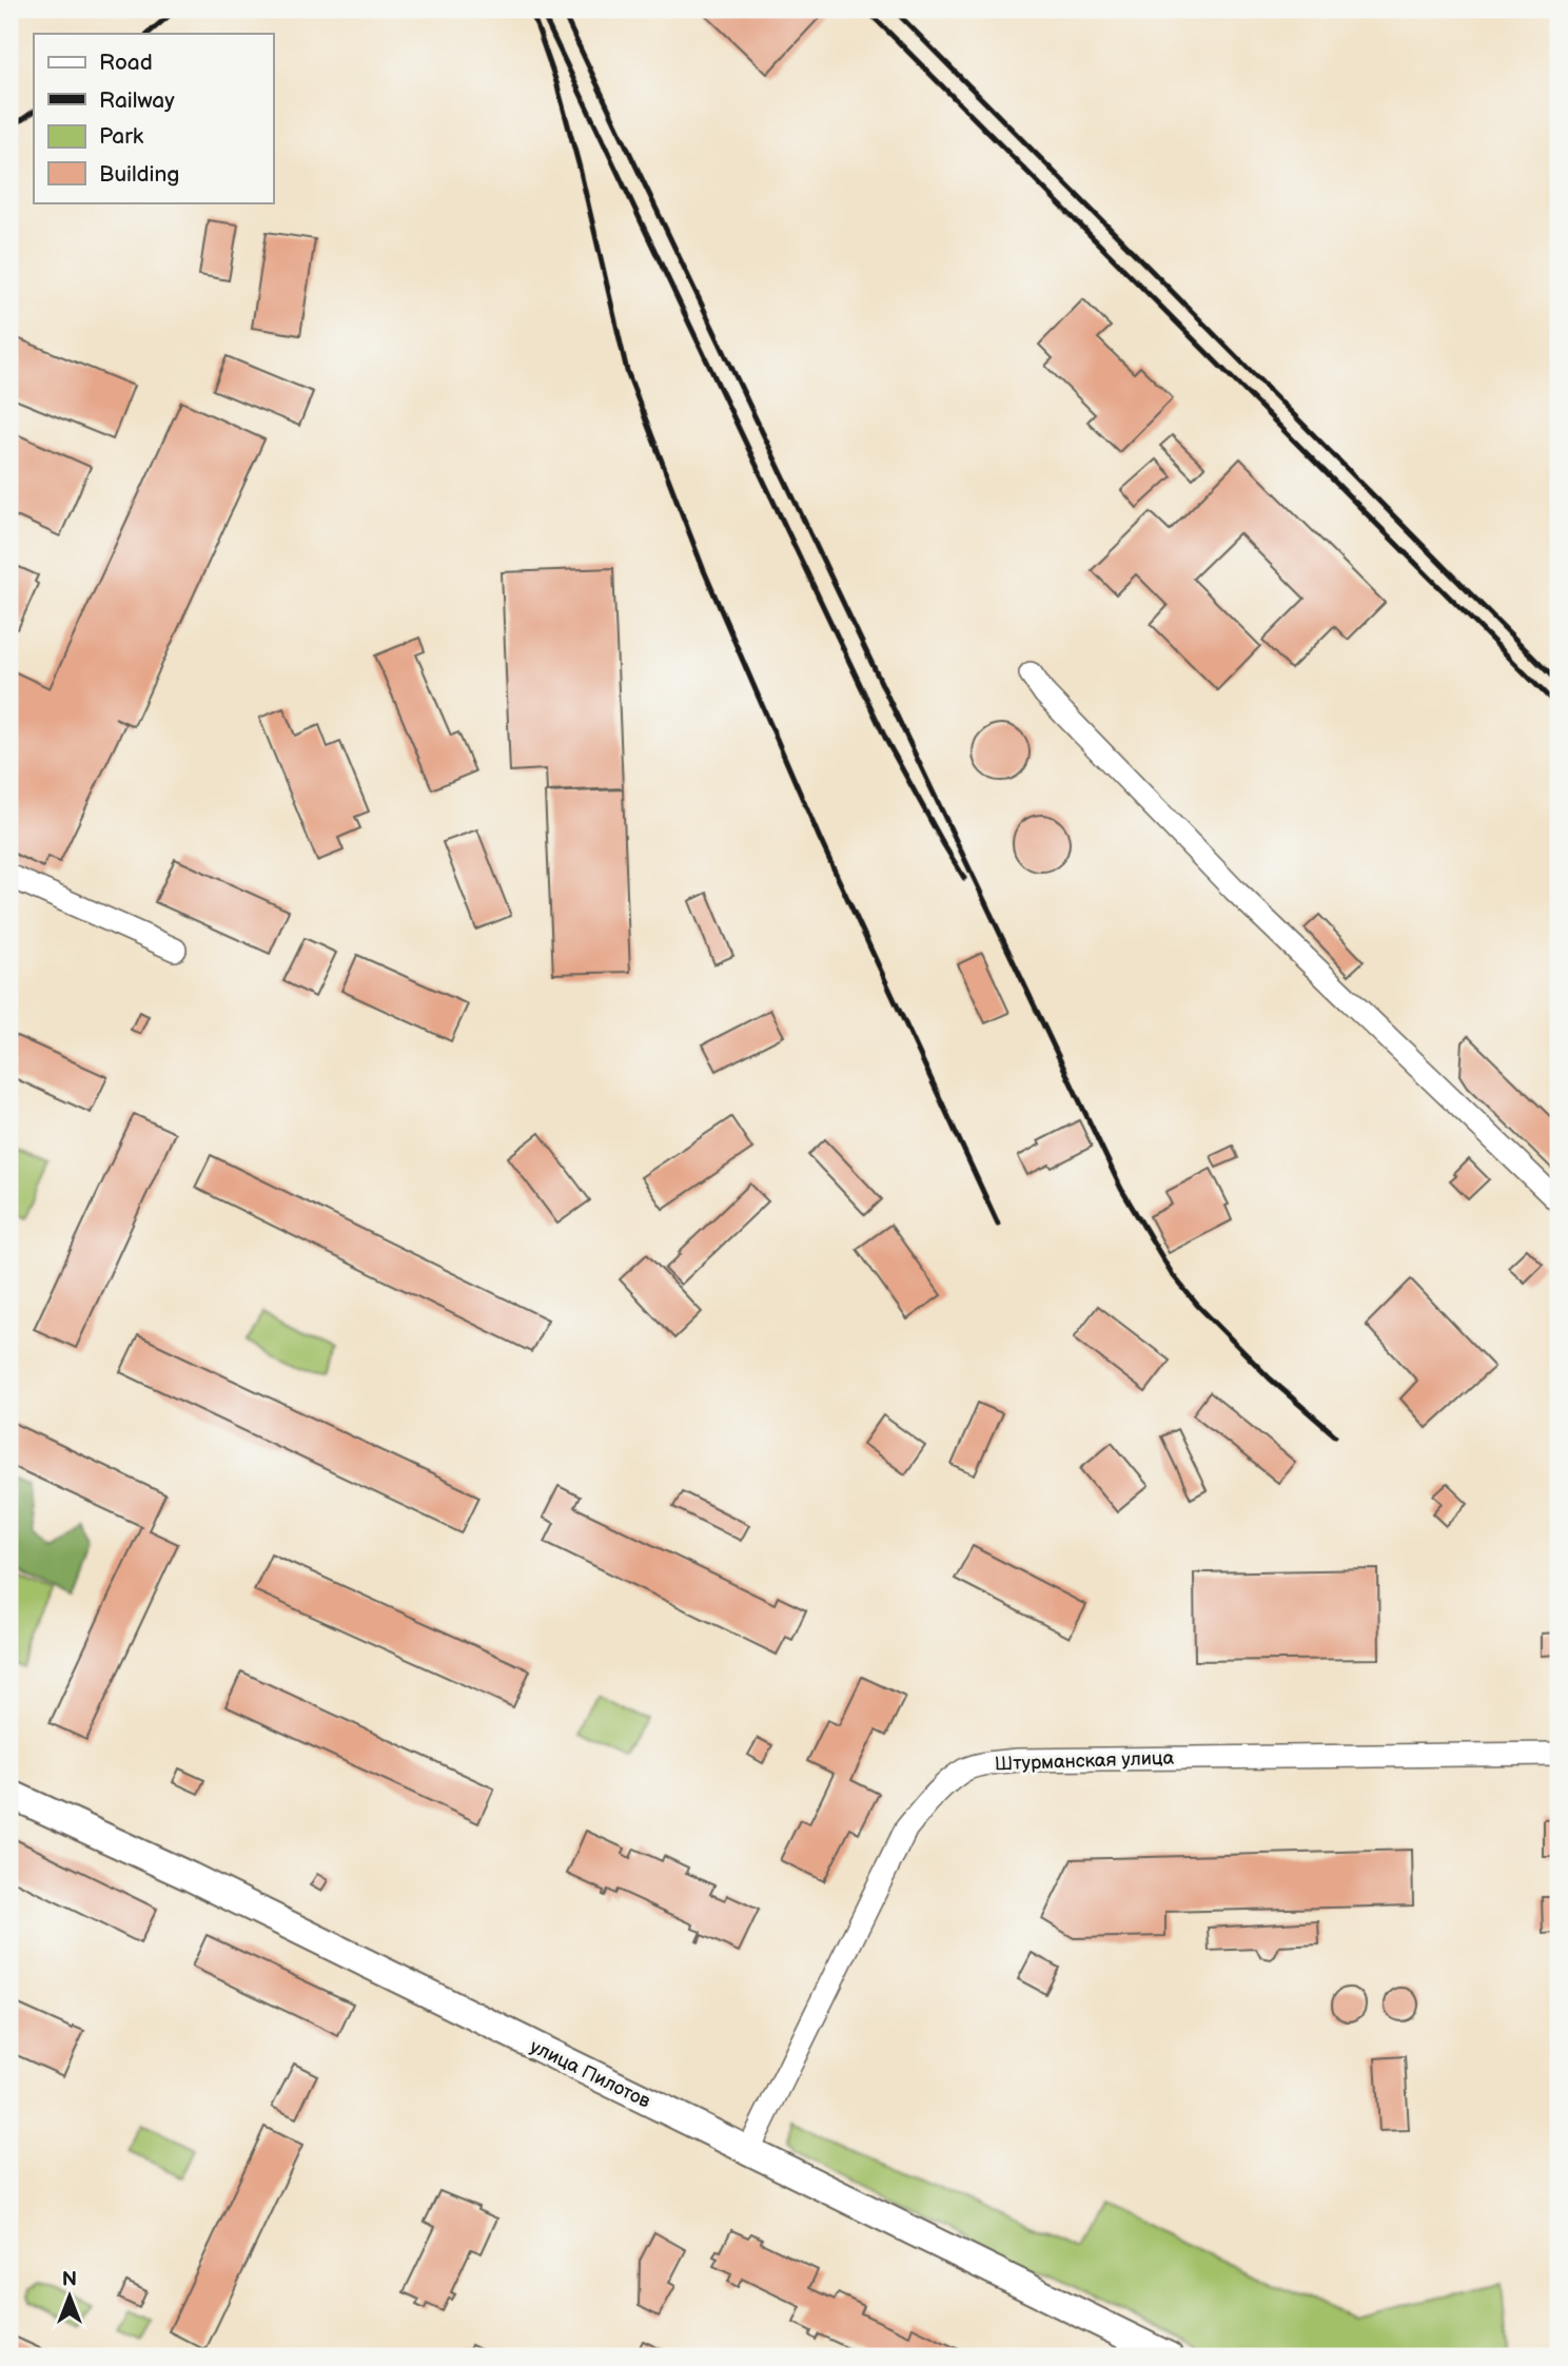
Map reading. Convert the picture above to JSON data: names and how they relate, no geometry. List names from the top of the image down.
{
  "streets": {
    "street": ["Штурманская улица", "улица Пилотов"]
  },
  "crossings": [
    ["Штурманская улица", "улица Пилотов"]
  ],
  "legend": [
    "Road",
    "Railway",
    "Park",
    "Building"
  ],
  "north": "top"
}
